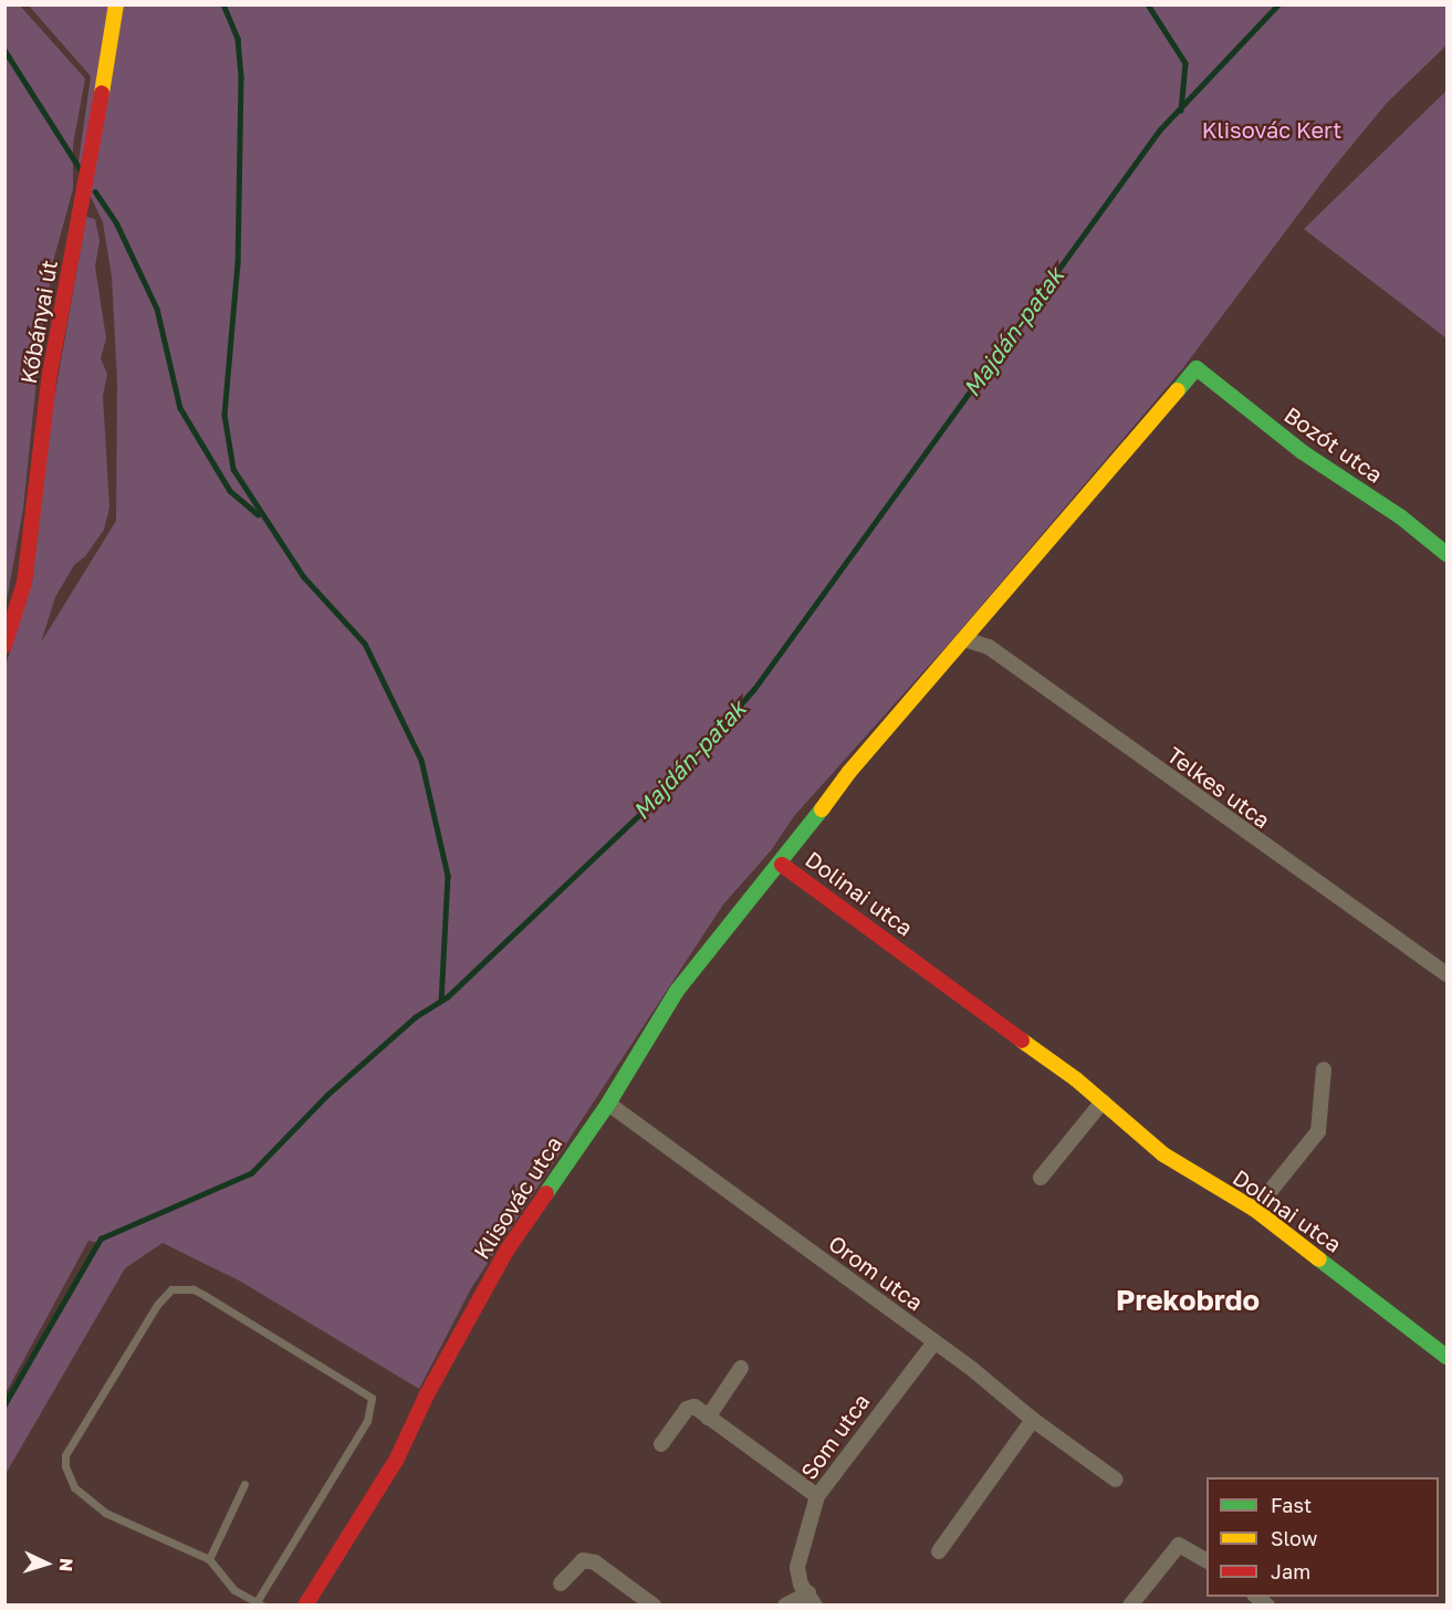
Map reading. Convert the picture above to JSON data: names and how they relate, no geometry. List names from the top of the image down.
{
  "streets": {
    "street": [
      "Kőbányai út",
      "Bozót utca",
      "Telkes utca",
      "Dolinai utca",
      "Klisovác utca",
      "Orom utca",
      "Som utca"
    ]
  },
  "crossings": [
    ["Bozót utca", "Klisovác utca"],
    ["Telkes utca", "Klisovác utca"],
    ["Dolinai utca", "Klisovác utca"],
    ["Klisovác utca", "Orom utca"],
    ["Orom utca", "Som utca"]
  ],
  "districts": ["Prekobrdo"],
  "water": ["Majdán-patak"],
  "parks": ["Klisovác Kert"],
  "legend": ["Fast", "Slow", "Jam"],
  "north": "right"
}
